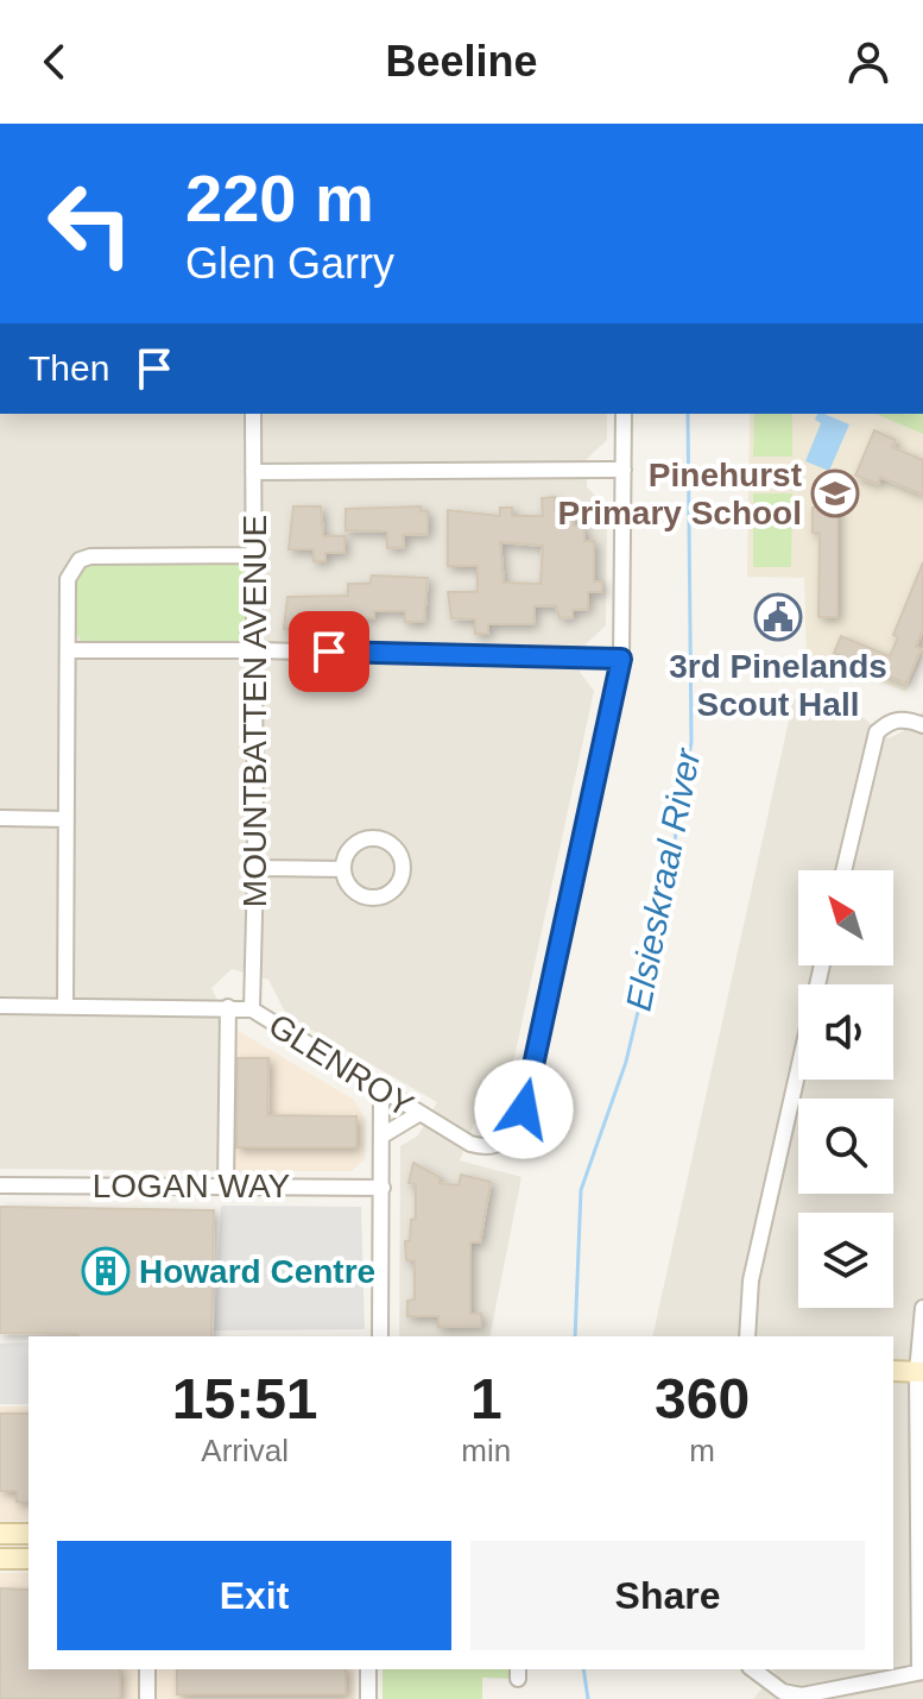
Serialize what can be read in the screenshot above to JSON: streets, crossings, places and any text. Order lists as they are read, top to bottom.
{
  "streets": {
    "street": ["MOUNTBATTEN AVENUE", "GLENROY", "LOGAN WAY"]
  },
  "crossings": [
    ["MOUNTBATTEN AVENUE", "GLENROY"]
  ],
  "water": ["Elsieskraal River"],
  "places": {
    "school or university": ["Pinehurst Primary School"],
    "public building": ["3rd Pinelands Scout Hall"],
    "building": ["Howard Centre"]
  },
  "north": "top left",
  "page": {
    "header": "Beeline",
    "turn": ["220 m", "Glen Garry"],
    "then": "Then",
    "eta": [
      "15:51",
      "Arrival",
      "1",
      "min",
      "360",
      "m"
    ],
    "buttons": ["Exit", "Share"]
  }
}
